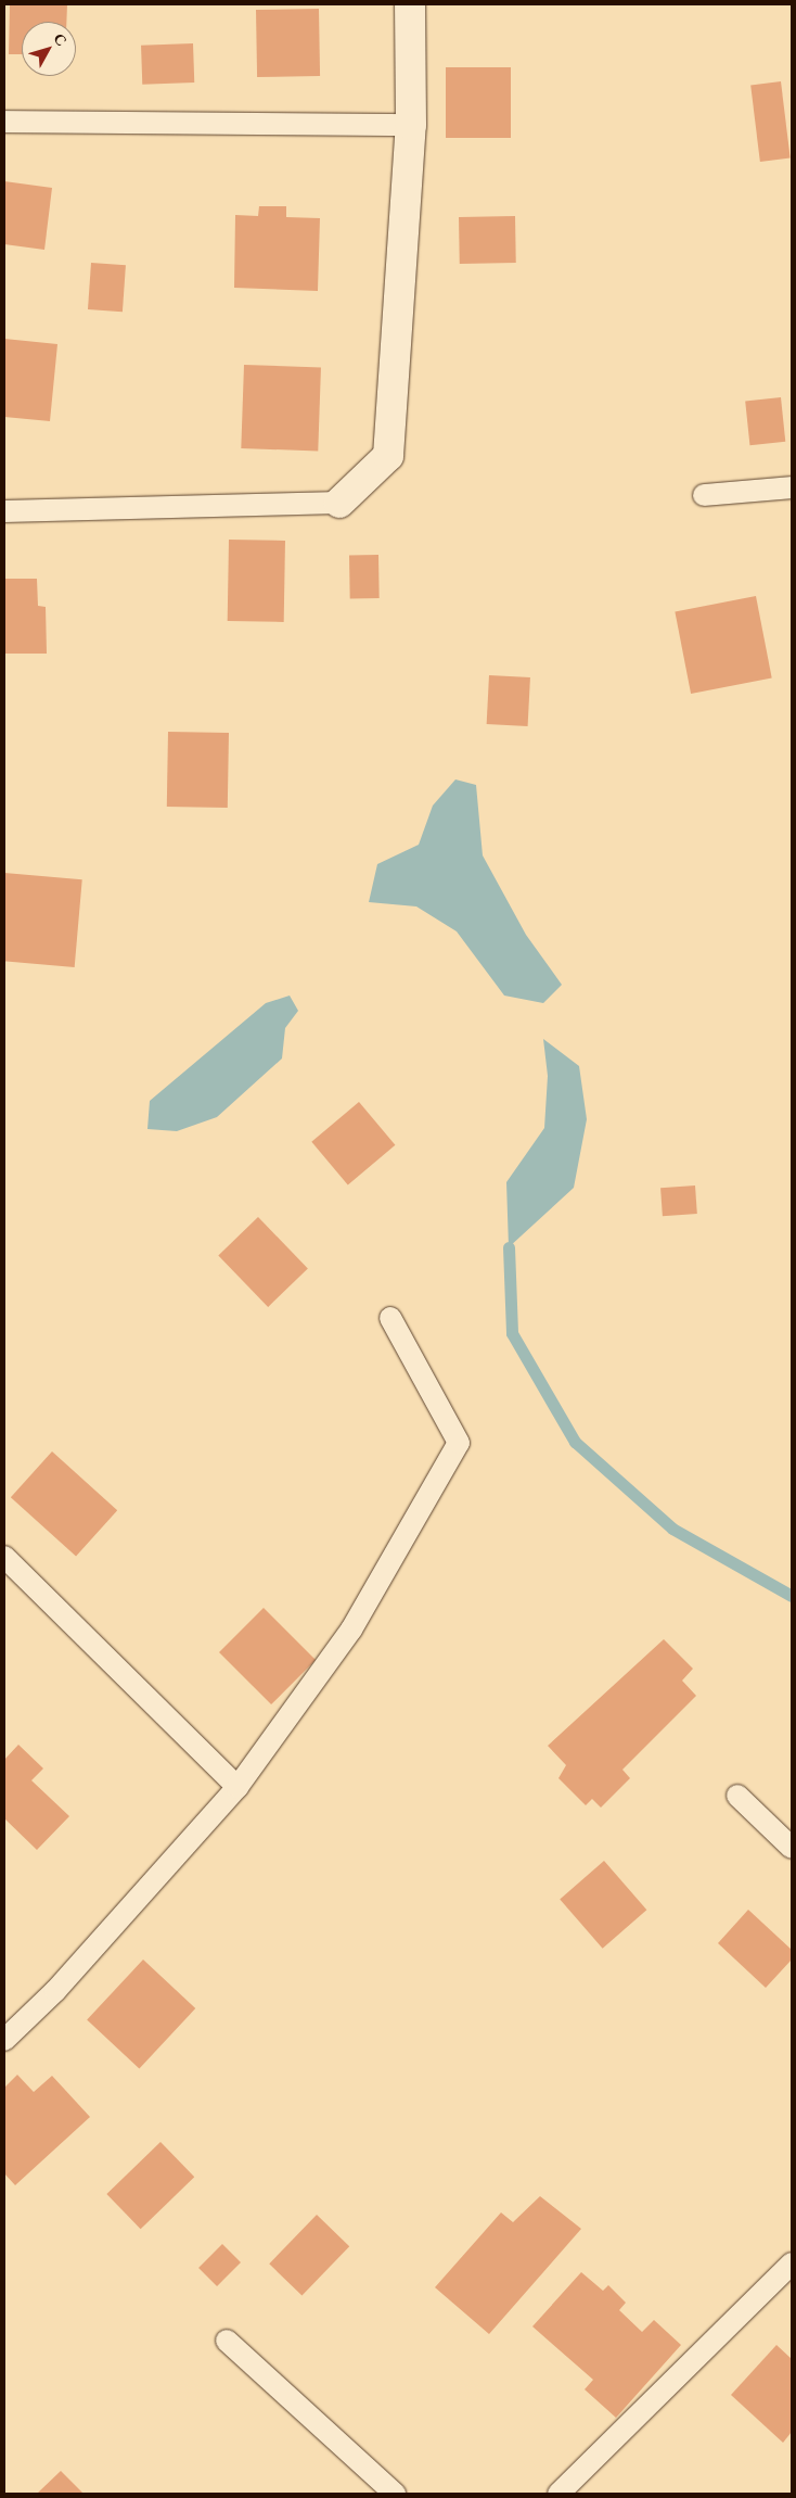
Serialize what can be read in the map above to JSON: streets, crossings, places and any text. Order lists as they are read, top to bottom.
{
  "north": "top right"
}
